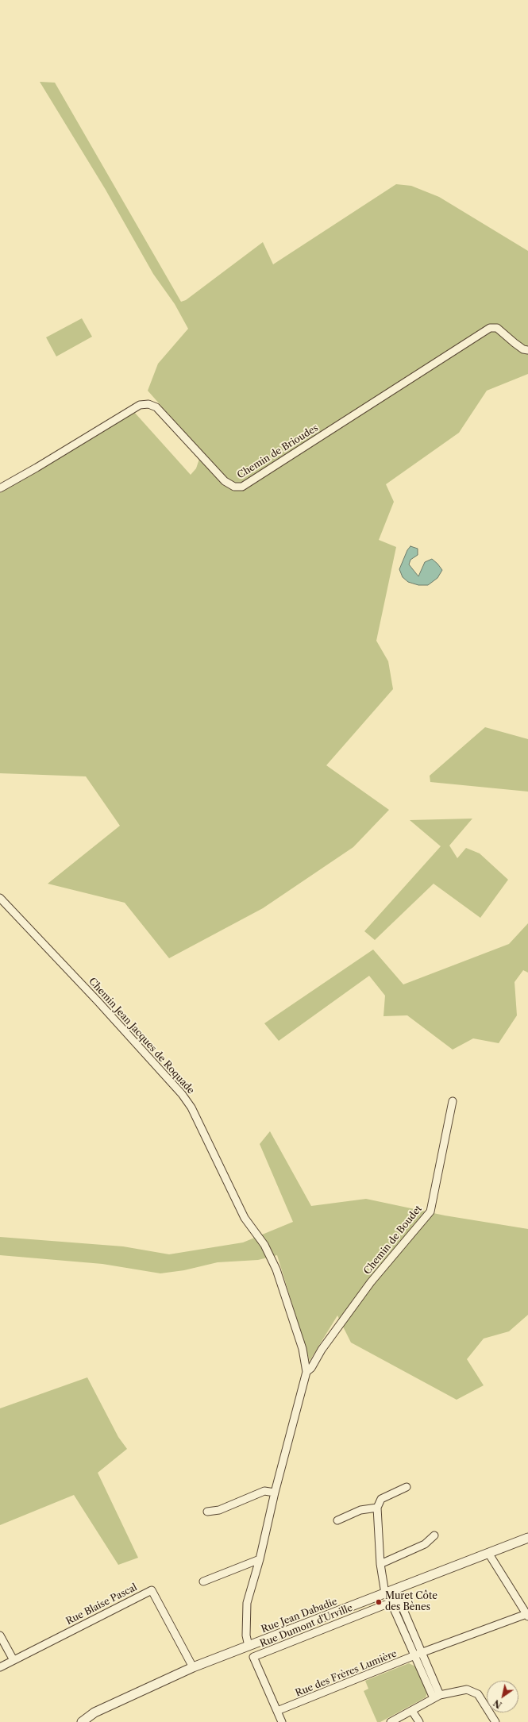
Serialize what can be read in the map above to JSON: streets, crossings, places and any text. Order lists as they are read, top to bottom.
{
  "streets": {
    "street": [
      "Chemin de Brioudes",
      "Chemin Jean Jacques de Roquade",
      "Chemin de Boudet",
      "Rue Blaise Pascal",
      "Rue Jean Dabadie",
      "Rue Dumont d'Urville",
      "Rue des Frères Lumière"
    ]
  },
  "crossings": [
    ["Chemin Jean Jacques de Roquade", "Chemin de Boudet"],
    ["Chemin Jean Jacques de Roquade", "Rue Jean Dabadie"],
    ["Rue Blaise Pascal", "Rue Jean Dabadie"],
    ["Rue Dumont d'Urville", "Rue des Frères Lumière"]
  ],
  "places": ["Muret Côte des Bènes"],
  "north": "bottom left"
}
